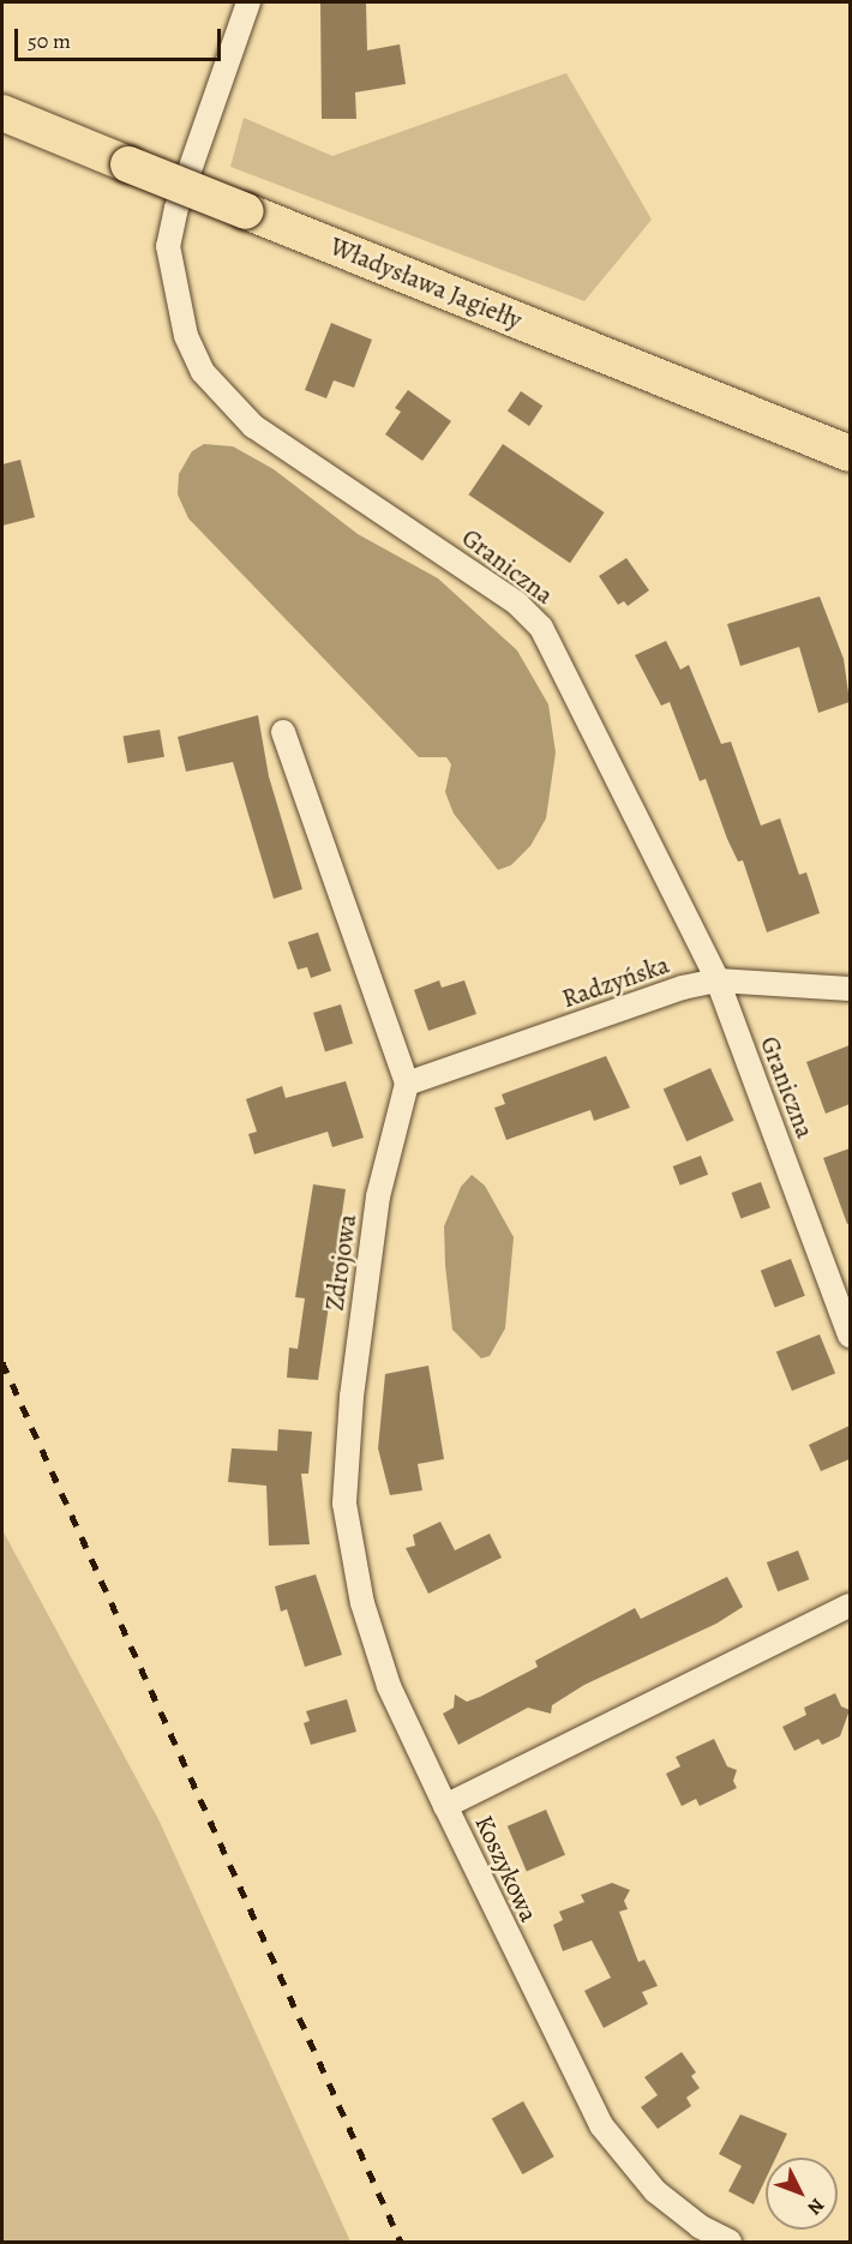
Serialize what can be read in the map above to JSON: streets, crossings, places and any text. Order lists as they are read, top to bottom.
{
  "streets": {
    "main road": ["Władysława Jagiełły"],
    "street": [
      "Graniczna",
      "Radzyńska",
      "Zdrojowa",
      "Koszykowa"
    ]
  },
  "crossings": [
    ["Graniczna", "Radzyńska"],
    ["Radzyńska", "Zdrojowa"],
    ["Zdrojowa", "Koszykowa"]
  ],
  "scale_bar": "50 m",
  "north": "bottom right"
}
